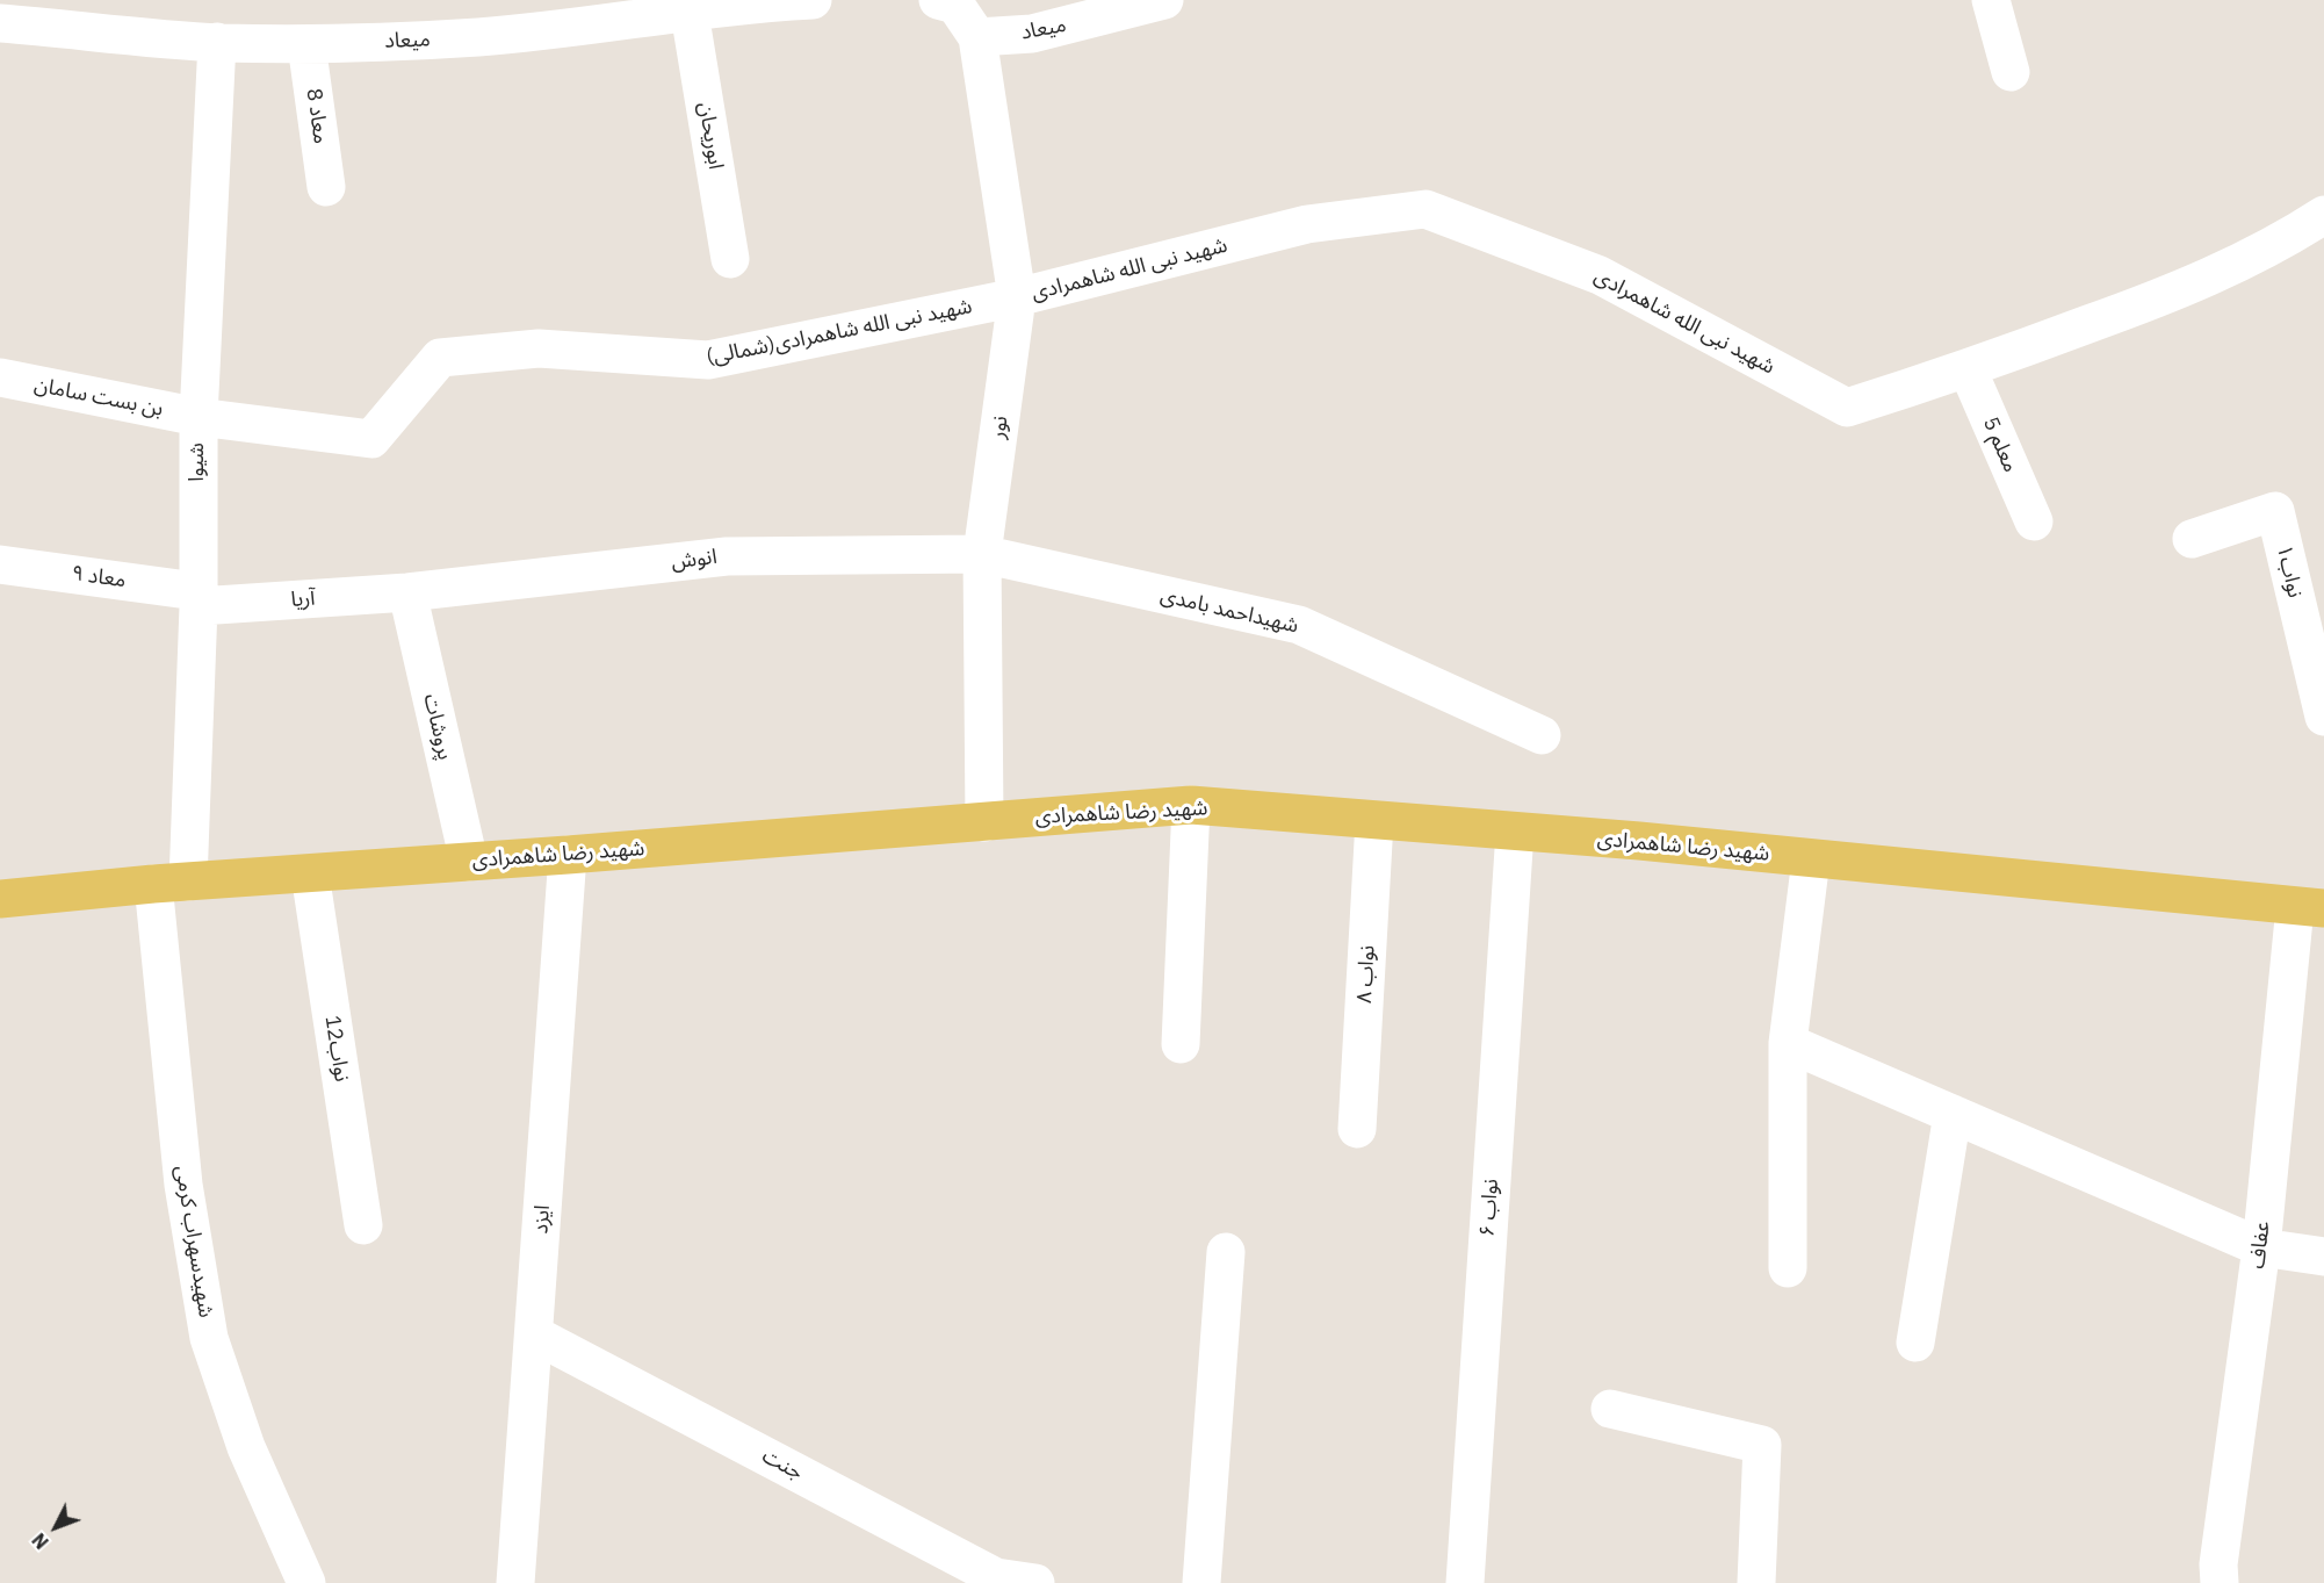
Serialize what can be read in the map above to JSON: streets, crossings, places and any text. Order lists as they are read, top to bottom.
{
  "streets": {
    "main road": ["شهید رضا شاهمرادی"],
    "street": [
      "میعاد",
      "معاد 8",
      "ابوریحان",
      "شهید نبی الله شاهمرادی",
      "شهید نبی الله شاهمرادی(شمالی)",
      "بن بست سامان",
      "نور",
      "معلم 5",
      "شیوا",
      "انوش",
      "نواب۱",
      "معاد ۹",
      "آریا",
      "شهیداحمد بامدی",
      "پروشات",
      "نواب ۸",
      "نواب12",
      "نواب ۶",
      "ایزد",
      "شهیدسهراب کرمی",
      "عفاف",
      "جنت"
    ]
  },
  "crossings": [
    ["میعاد", "معاد 8"],
    ["میعاد", "ابوریحان"],
    ["میعاد", "نور"],
    ["میعاد", "شیوا"],
    ["شهید نبی الله شاهمرادی", "شهید نبی الله شاهمرادی(شمالی)"],
    ["شهید نبی الله شاهمرادی", "نور"],
    ["شهید نبی الله شاهمرادی", "معلم 5"],
    ["شهید نبی الله شاهمرادی(شمالی)", "بن بست سامان"],
    ["شهید نبی الله شاهمرادی(شمالی)", "نور"],
    ["شهید نبی الله شاهمرادی(شمالی)", "شیوا"],
    ["بن بست سامان", "شیوا"],
    ["نور", "انوش"],
    ["نور", "شهیداحمد بامدی"],
    ["نور", "شهید رضا شاهمرادی"],
    ["شیوا", "معاد ۹"],
    ["شیوا", "آریا"],
    ["شیوا", "شهید رضا شاهمرادی"],
    ["شیوا", "شهیدسهراب کرمی"],
    ["انوش", "آریا"],
    ["انوش", "شهیداحمد بامدی"],
    ["انوش", "پروشات"],
    ["معاد ۹", "آریا"],
    ["آریا", "پروشات"],
    ["پروشات", "شهید رضا شاهمرادی"],
    ["شهید رضا شاهمرادی", "نواب ۸"],
    ["شهید رضا شاهمرادی", "نواب12"],
    ["شهید رضا شاهمرادی", "نواب ۶"],
    ["شهید رضا شاهمرادی", "ایزد"],
    ["شهید رضا شاهمرادی", "شهیدسهراب کرمی"],
    ["شهید رضا شاهمرادی", "عفاف"],
    ["ایزد", "جنت"]
  ],
  "north": "bottom left"
}
